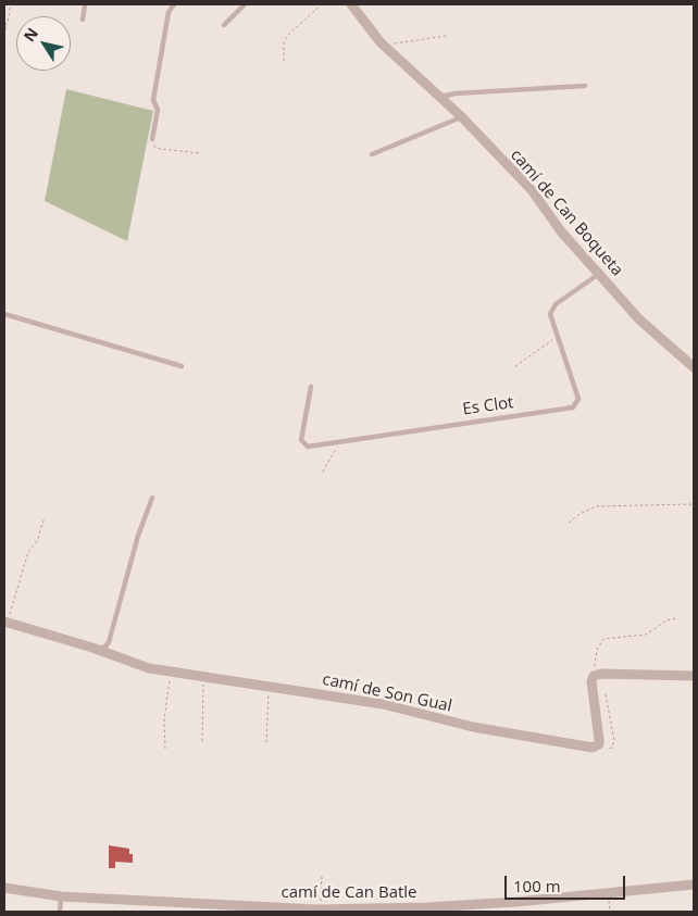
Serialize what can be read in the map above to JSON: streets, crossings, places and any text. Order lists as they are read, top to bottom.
{
  "streets": {
    "street": ["camí de Can Boqueta", "camí de Son Gual", "camí de Can Batle"],
    "lane": ["Es Clot"]
  },
  "crossings": [
    ["camí de Can Boqueta", "Es Clot"]
  ],
  "scale_bar": "100 m",
  "north": "top left"
}
